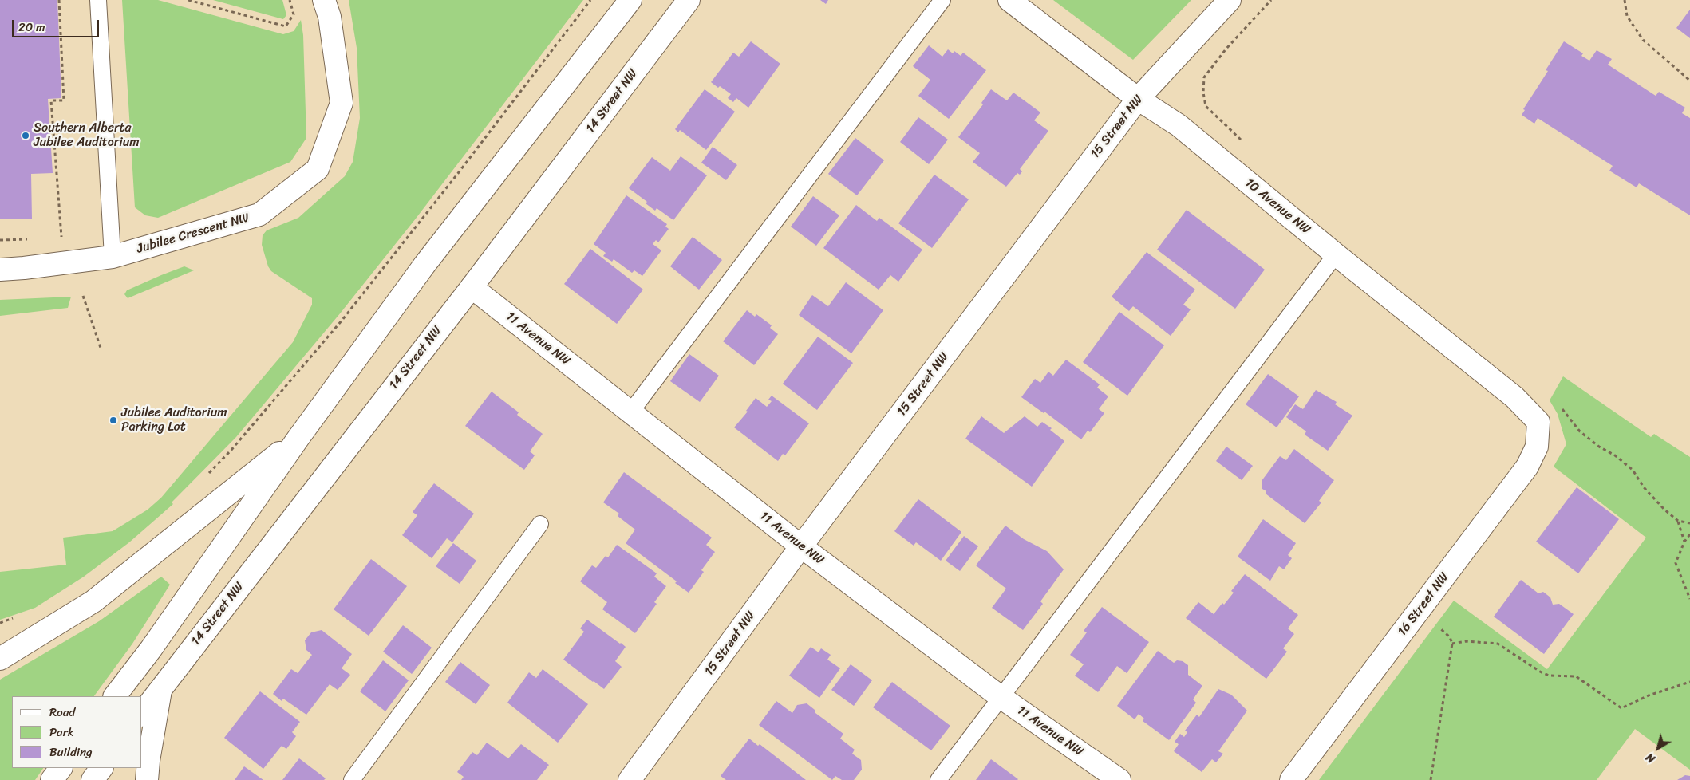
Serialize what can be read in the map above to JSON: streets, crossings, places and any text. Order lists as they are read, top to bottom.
{
  "streets": {
    "street": [
      "14 Street NW",
      "15 Street NW",
      "10 Avenue NW",
      "Jubilee Crescent NW",
      "11 Avenue NW",
      "16 Street NW"
    ]
  },
  "crossings": [
    ["14 Street NW", "11 Avenue NW"],
    ["15 Street NW", "10 Avenue NW"],
    ["15 Street NW", "11 Avenue NW"],
    ["10 Avenue NW", "16 Street NW"]
  ],
  "places": ["Southern Alberta Jubilee Auditorium", "Jubilee Auditorium Parking Lot"],
  "legend": ["Road", "Park", "Building"],
  "scale_bar": "20 m",
  "north": "bottom left"
}
